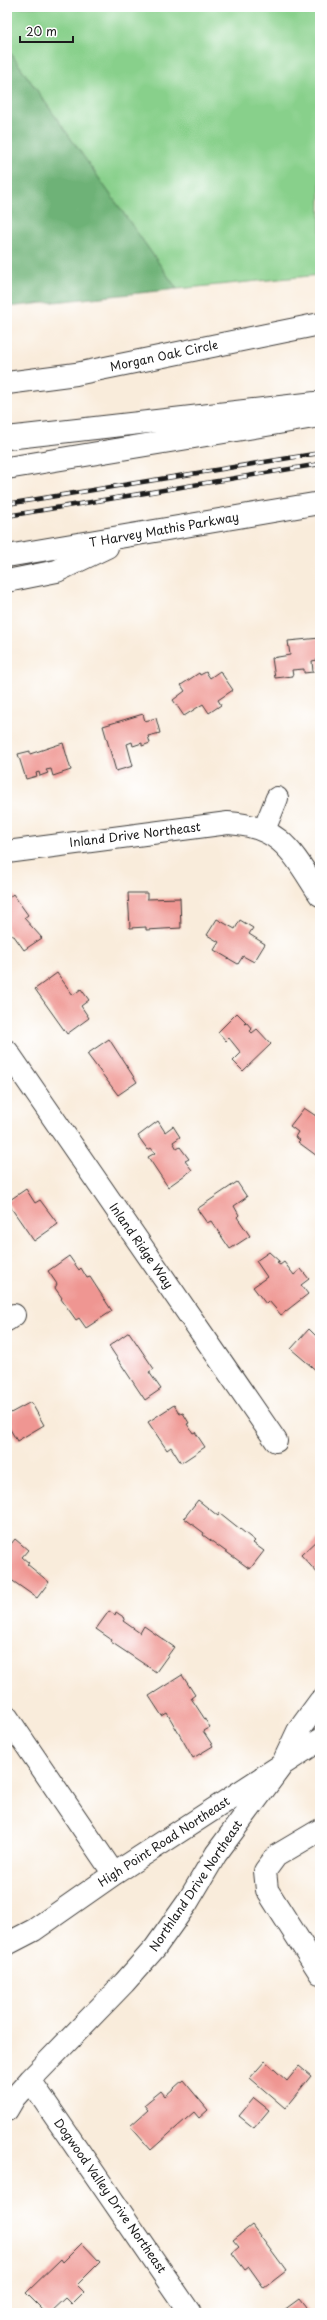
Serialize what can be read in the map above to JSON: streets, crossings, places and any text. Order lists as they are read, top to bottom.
{
  "streets": {
    "main road": [
      "Morgan Oak Circle",
      "T Harvey Mathis Parkway",
      "Inland Drive Northeast",
      "Inland Ridge Way",
      "High Point Road Northeast",
      "Northland Drive Northeast",
      "Dogwood Valley Drive Northeast"
    ]
  },
  "crossings": [
    ["High Point Road Northeast", "Northland Drive Northeast"],
    ["Northland Drive Northeast", "Dogwood Valley Drive Northeast"]
  ],
  "scale_bar": "20 m"
}
